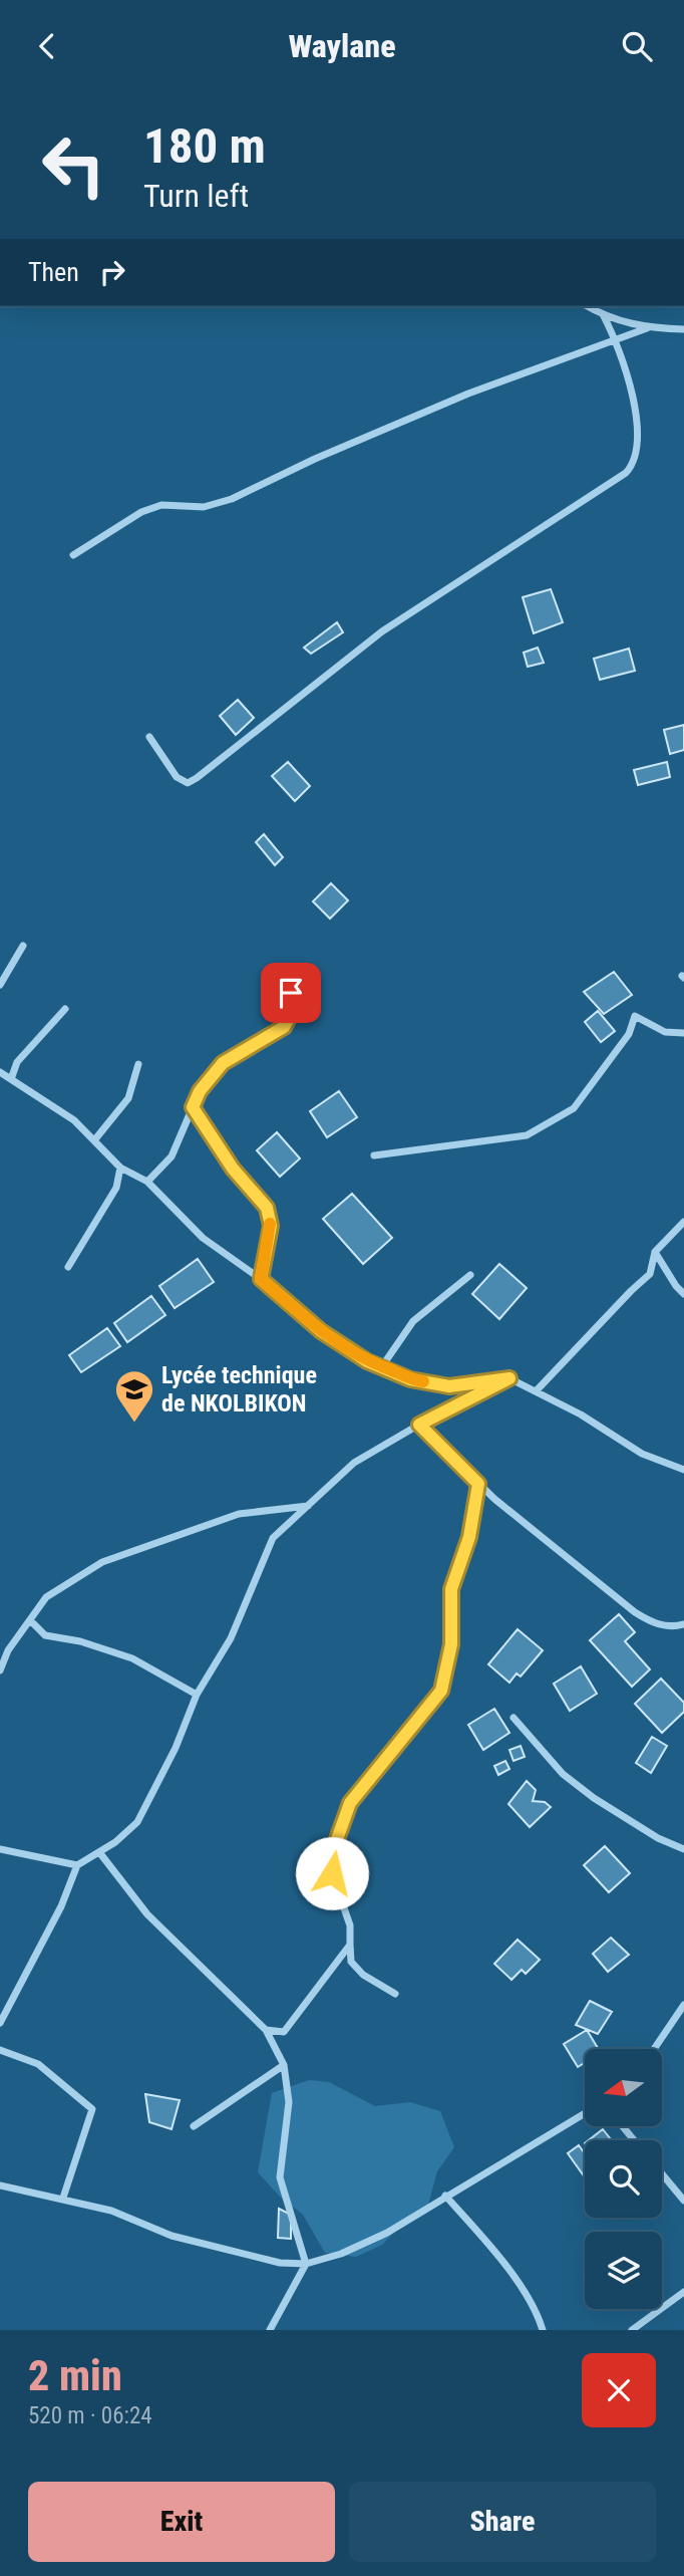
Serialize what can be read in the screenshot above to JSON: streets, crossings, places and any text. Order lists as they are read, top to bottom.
{
  "places": {
    "school or university": ["Lycée technique de NKOLBIKON"]
  },
  "north": "left",
  "page": {
    "header": "Waylane",
    "turn": ["180 m", "Turn left"],
    "then": "Then",
    "heading": ["2 min", "520 m · 06:24"],
    "buttons": ["Exit", "Share"]
  }
}
